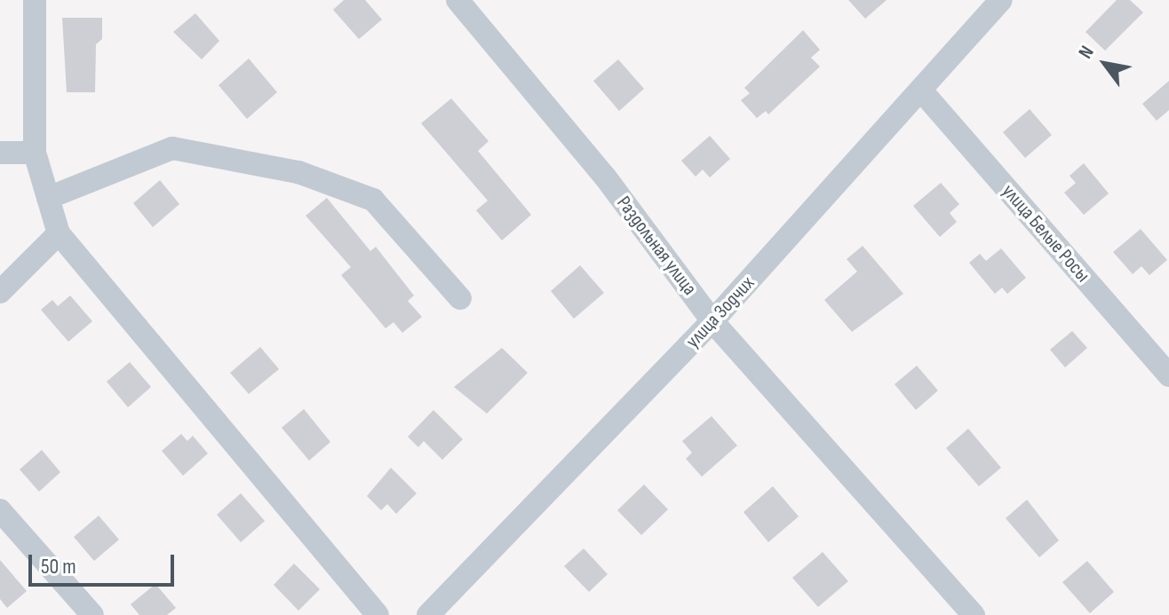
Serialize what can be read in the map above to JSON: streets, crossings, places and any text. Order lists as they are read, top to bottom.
{
  "streets": {
    "street": ["улица Белые Росы", "Раздольная улица", "улица Зодчих"]
  },
  "crossings": [
    ["улица Белые Росы", "улица Зодчих"],
    ["Раздольная улица", "улица Зодчих"]
  ],
  "scale_bar": "50 m",
  "north": "top left"
}
